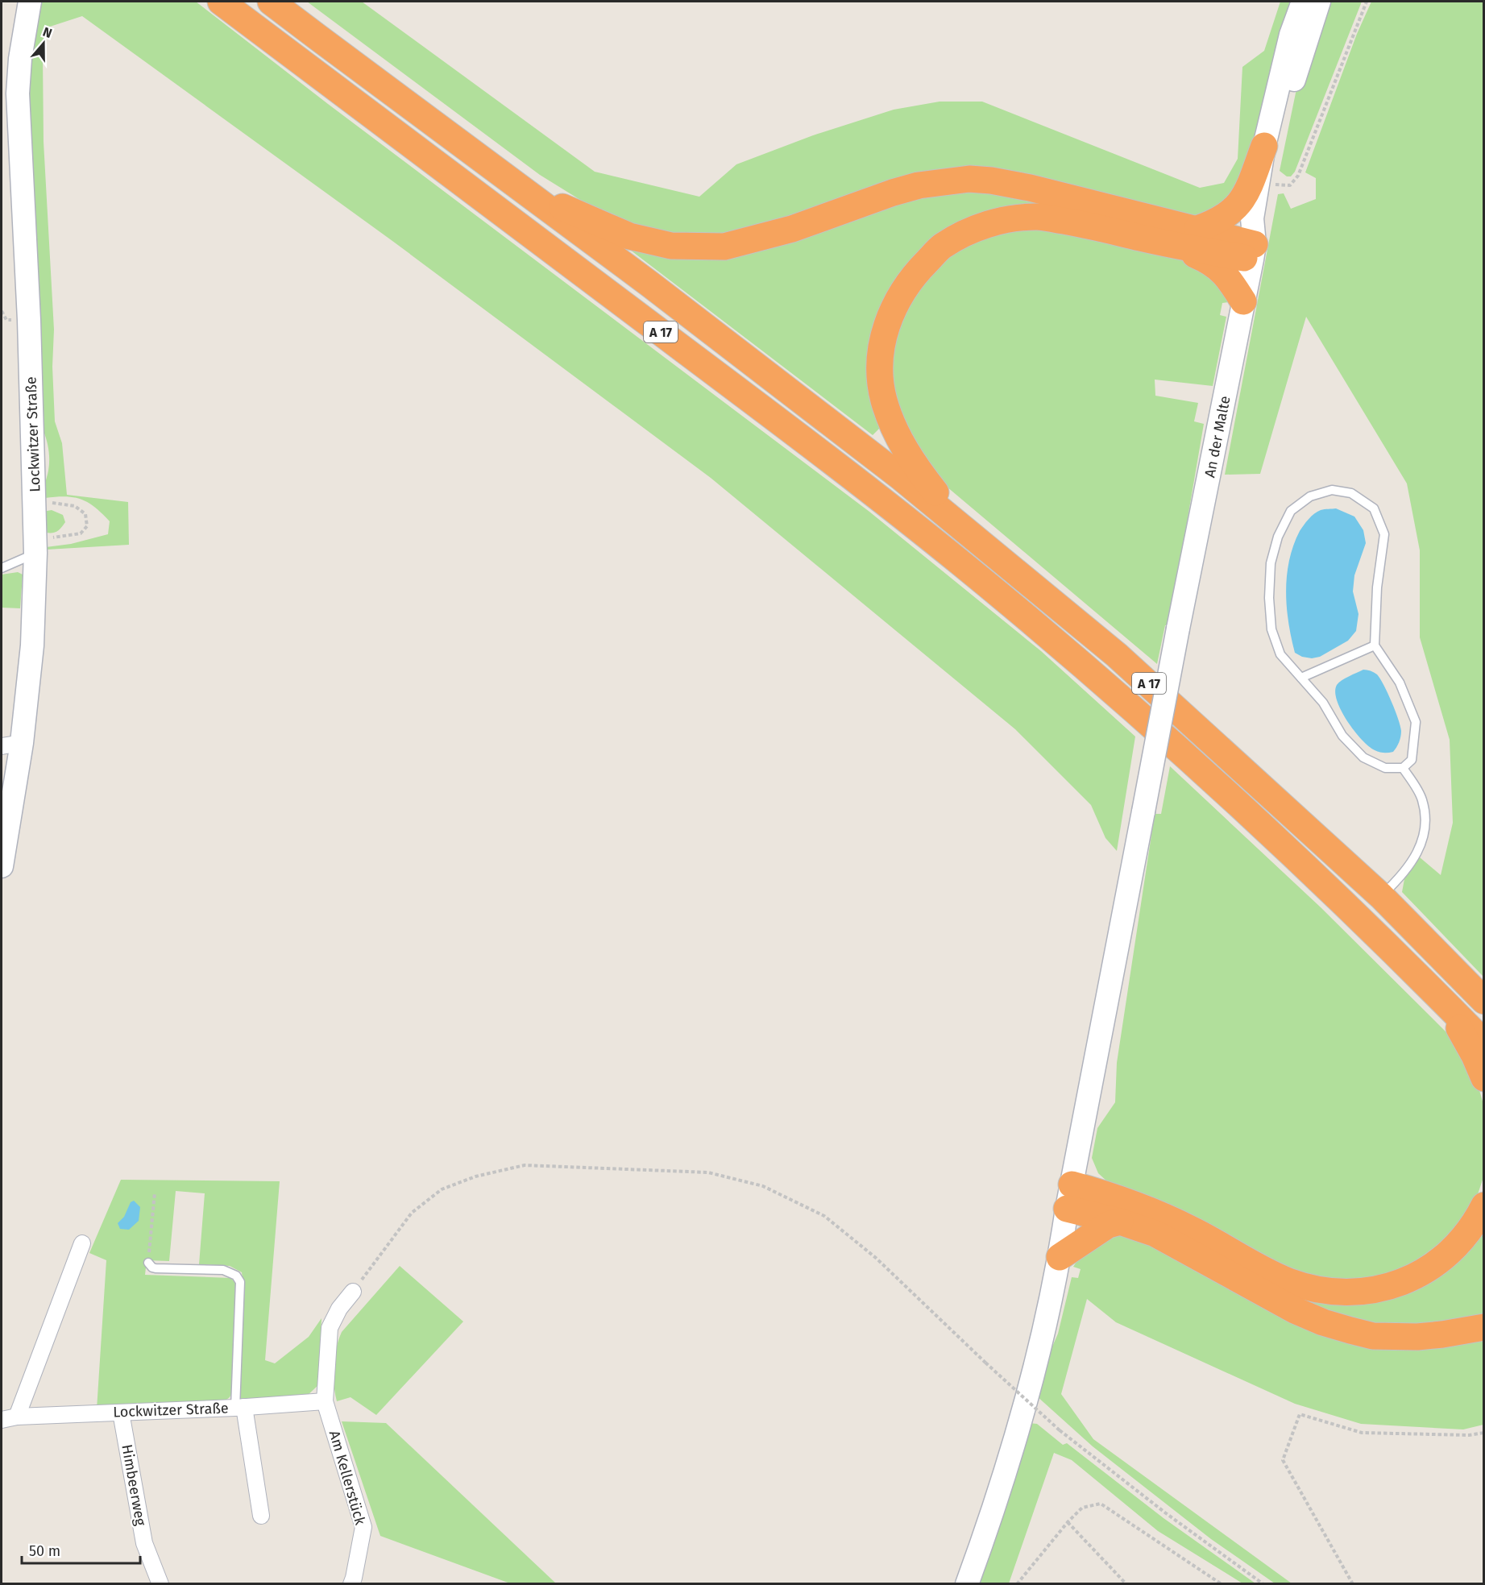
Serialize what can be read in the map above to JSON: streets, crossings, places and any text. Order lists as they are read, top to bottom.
{
  "streets": {
    "highway": ["A 17"],
    "main road": ["Lockwitzer Straße", "An der Malte"],
    "street": ["Am Kellerstück", "Himbeerweg"]
  },
  "crossings": [
    ["Lockwitzer Straße", "Am Kellerstück"],
    ["Lockwitzer Straße", "Himbeerweg"]
  ],
  "scale_bar": "50 m",
  "north": "top"
}
